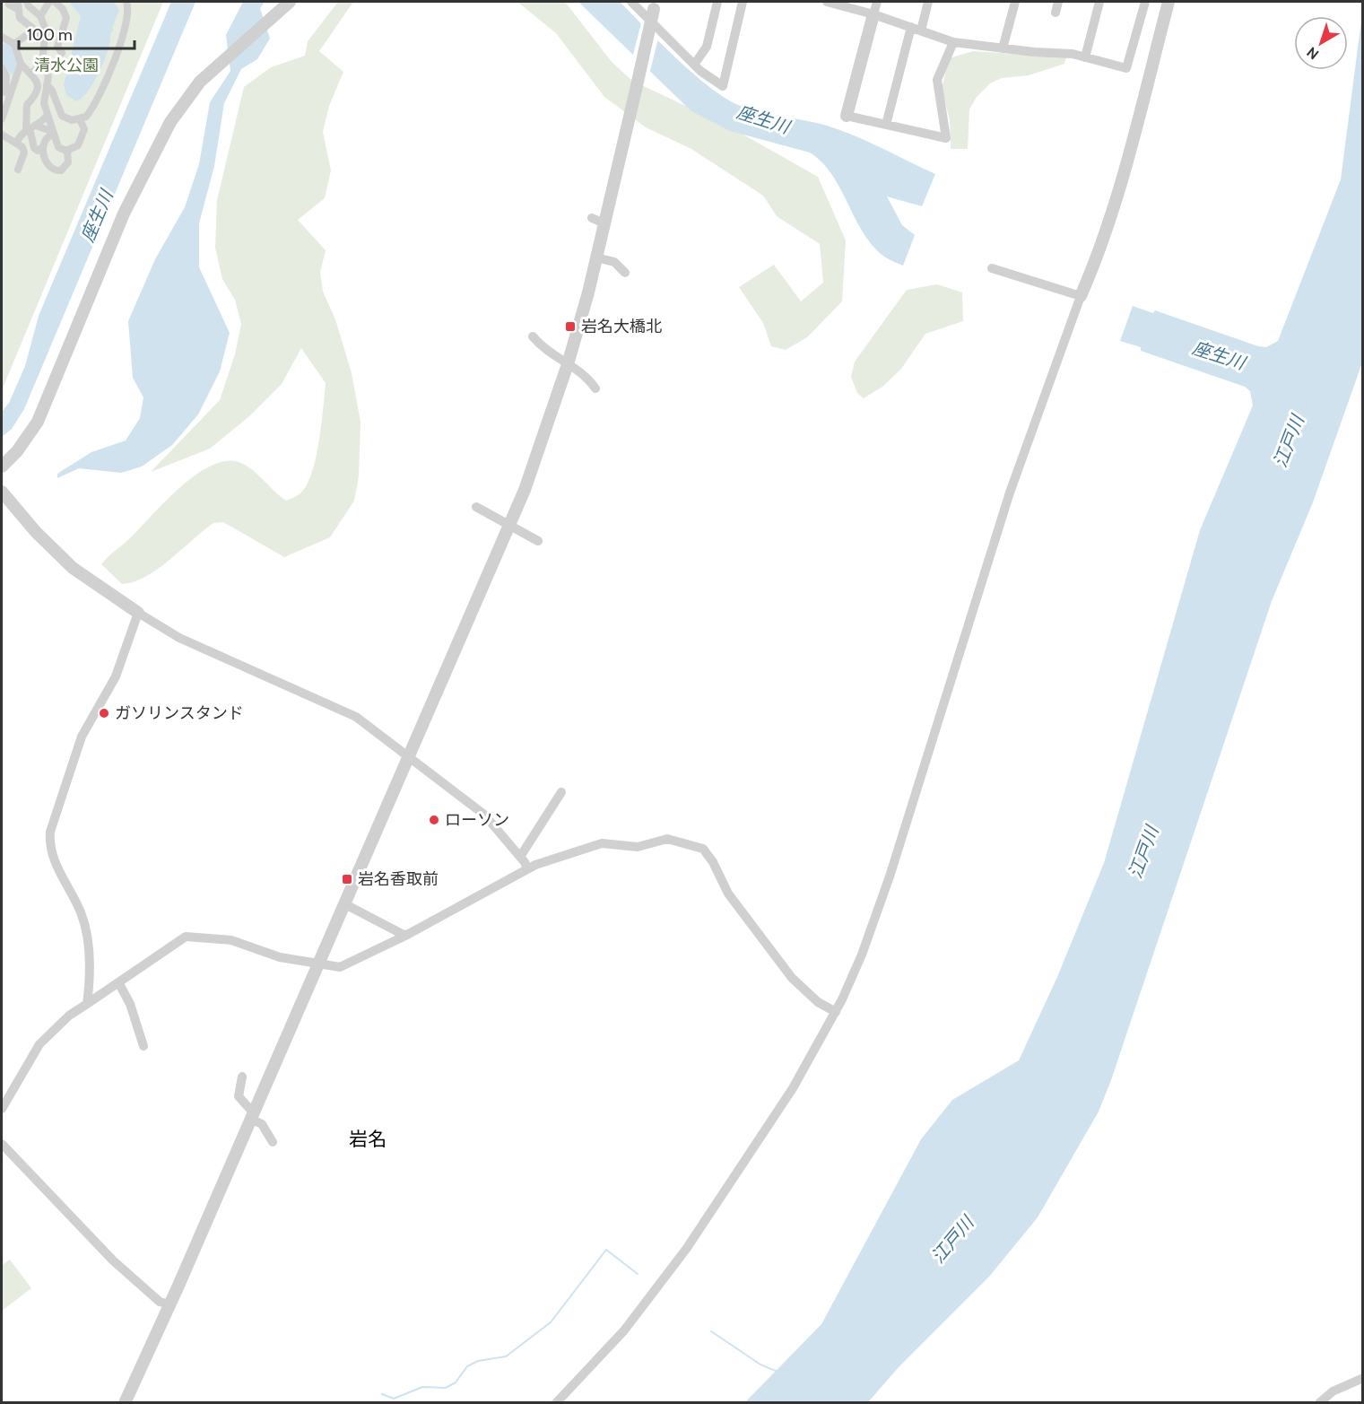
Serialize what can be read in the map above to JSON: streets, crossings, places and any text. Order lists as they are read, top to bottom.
{
  "districts": ["岩名"],
  "water": ["座生川", "江戸川"],
  "parks": ["清水公園"],
  "places": {
    "transit": ["岩名大橋北", "岩名香取前"],
    "other": ["ガソリンスタンド", "ローソン"]
  },
  "scale_bar": "100 m",
  "north": "bottom left"
}
